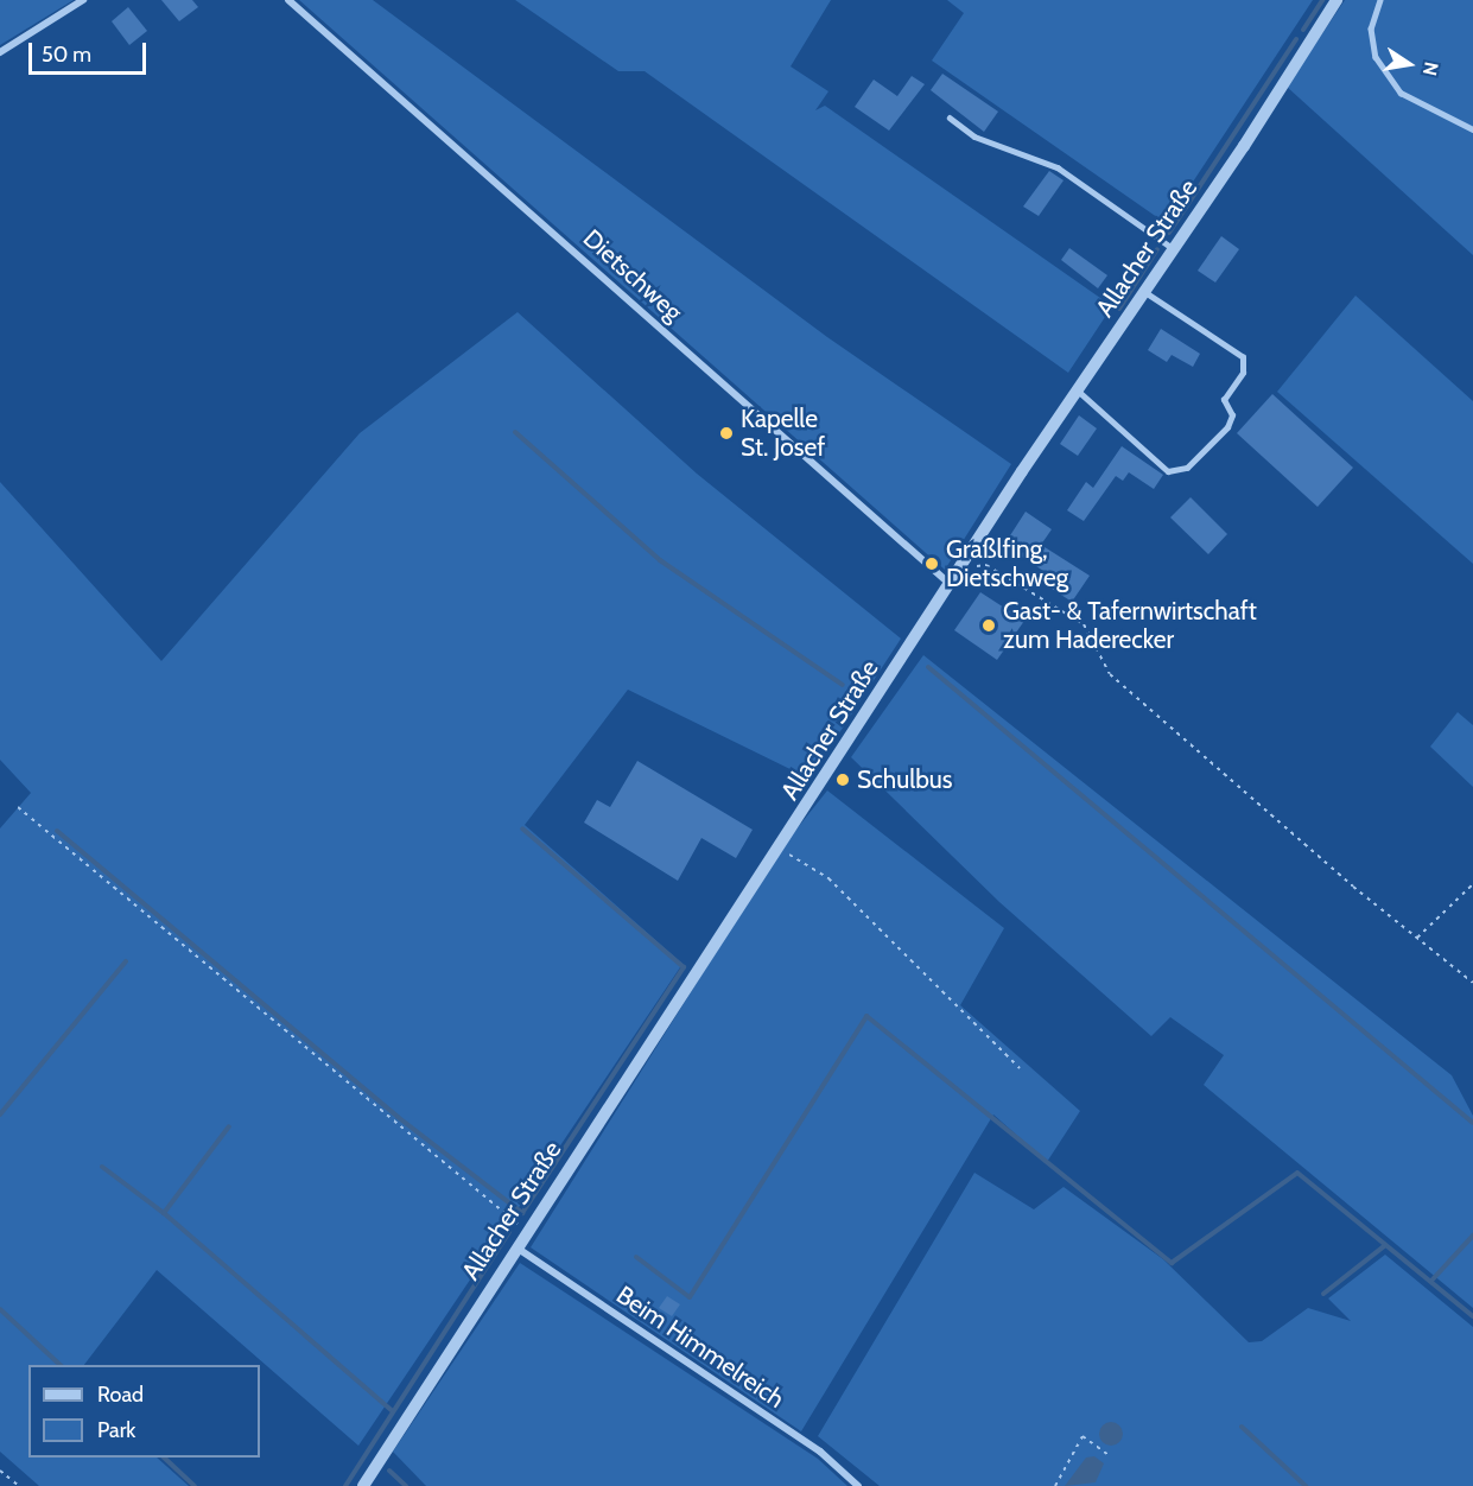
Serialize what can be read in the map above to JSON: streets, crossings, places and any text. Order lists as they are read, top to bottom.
{
  "streets": {
    "street": ["Allacher Straße", "Dietschweg", "Beim Himmelreich"]
  },
  "crossings": [
    ["Allacher Straße", "Dietschweg"],
    ["Allacher Straße", "Beim Himmelreich"]
  ],
  "places": [
    "Kapelle St. Josef",
    "Graßlfing, Dietschweg",
    "Gast- & Tafernwirtschaft zum Haderecker",
    "Schulbus"
  ],
  "legend": ["Road", "Park"],
  "scale_bar": "50 m",
  "north": "right"
}
